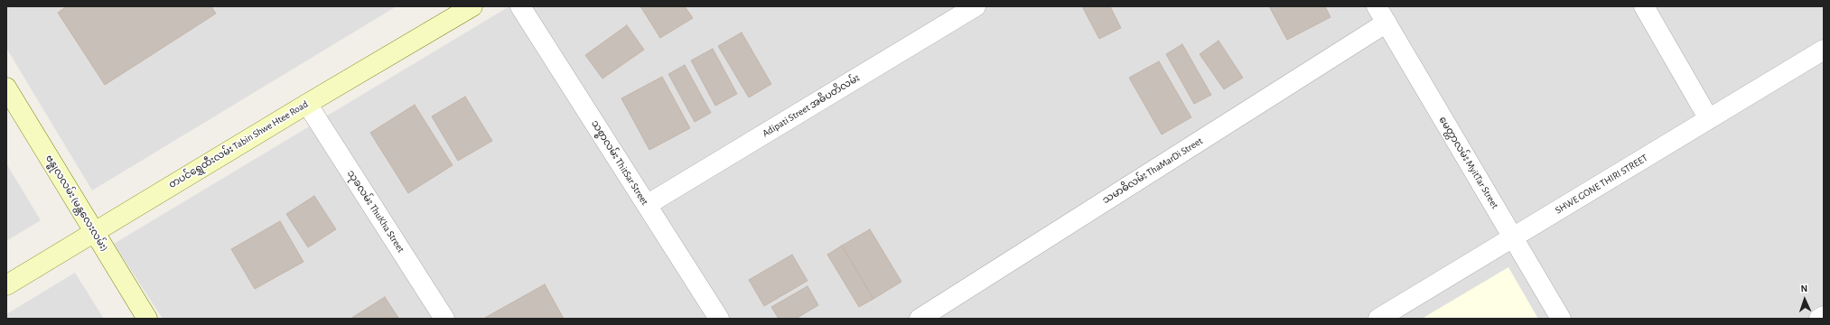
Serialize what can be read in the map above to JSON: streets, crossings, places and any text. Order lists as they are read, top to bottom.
{
  "streets": {
    "street": [
      "Adipati Street အဓိပတိလမ်း",
      "တပင်ရွှေထီးလမ်း Tabin Shwe Htee Road",
      "သစ္စာလမ်း ThitSar Street",
      "မေတ္တာလမ်း MyitTar Street",
      "သမာဓိလမ်း ThaMarDi Street",
      "SHWE GONE THIRI STREET",
      "ဗန္ဓုလလမ်း (မန္တလေးလမ်း)",
      "သုခလမ်း ThuKha Street"
    ]
  },
  "crossings": [
    ["Adipati Street အဓိပတိလမ်း", "သစ္စာလမ်း ThitSar Street"],
    ["တပင်ရွှေထီးလမ်း Tabin Shwe Htee Road", "ဗန္ဓုလလမ်း (မန္တလေးလမ်း)"],
    ["တပင်ရွှေထီးလမ်း Tabin Shwe Htee Road", "သုခလမ်း ThuKha Street"],
    ["မေတ္တာလမ်း MyitTar Street", "သမာဓိလမ်း ThaMarDi Street"],
    ["မေတ္တာလမ်း MyitTar Street", "SHWE GONE THIRI STREET"]
  ],
  "north": "top"
}
